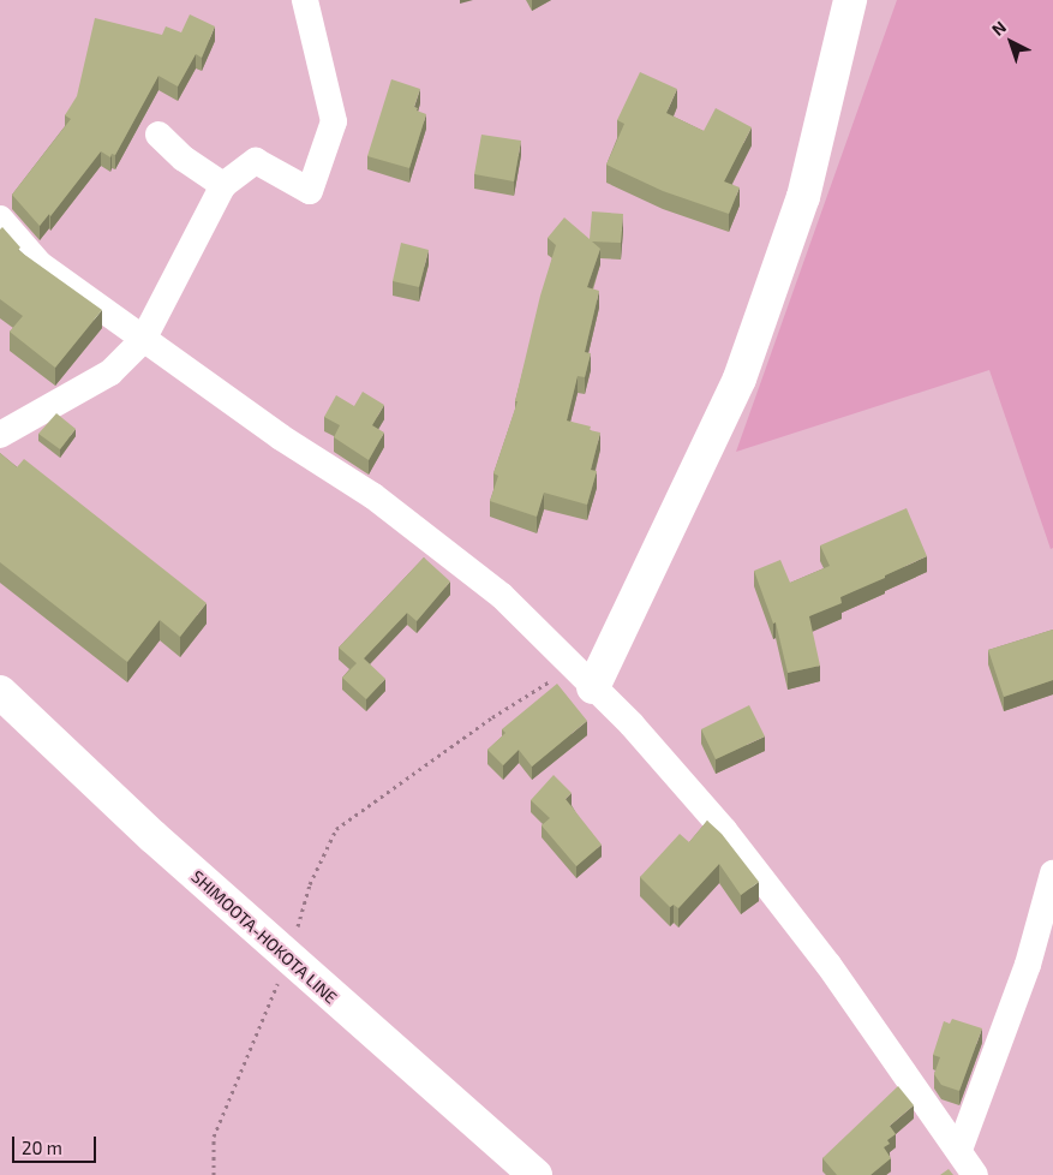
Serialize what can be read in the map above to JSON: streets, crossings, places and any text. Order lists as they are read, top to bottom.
{
  "streets": {
    "street": ["SHIMOOTA-HOKOTA LINE"]
  },
  "scale_bar": "20 m",
  "north": "top left"
}
